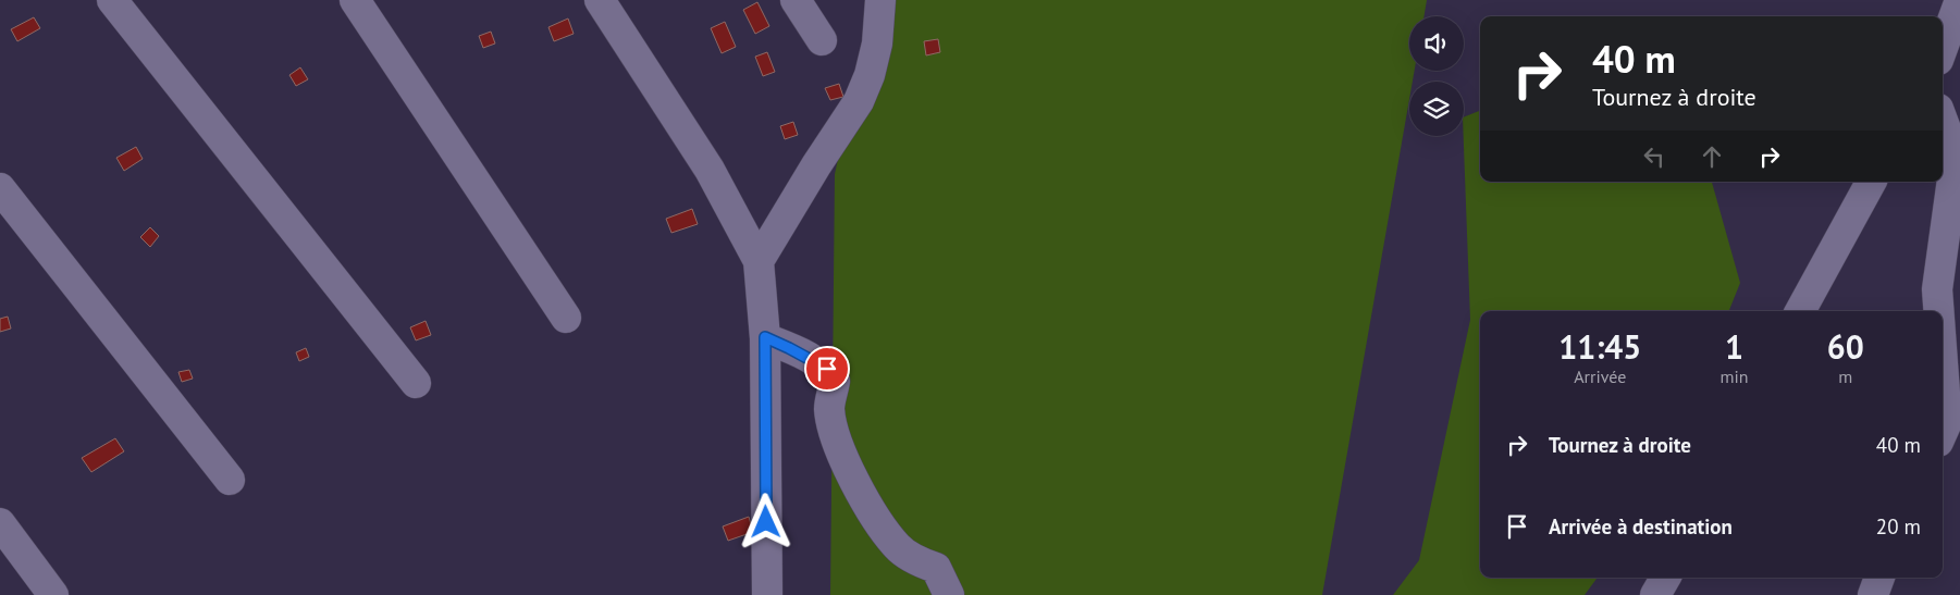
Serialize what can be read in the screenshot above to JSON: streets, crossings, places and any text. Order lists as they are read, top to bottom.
{
  "page": {
    "turn": ["40 m", "Tournez à droite"],
    "eta": [
      "11:45",
      "Arrivée",
      "1",
      "min",
      "60",
      "m"
    ],
    "list": [
      {
        "name": "Tournez à droite",
        "value": "40 m"
      },
      {
        "name": "Arrivée à destination",
        "value": "20 m"
      }
    ]
  }
}
